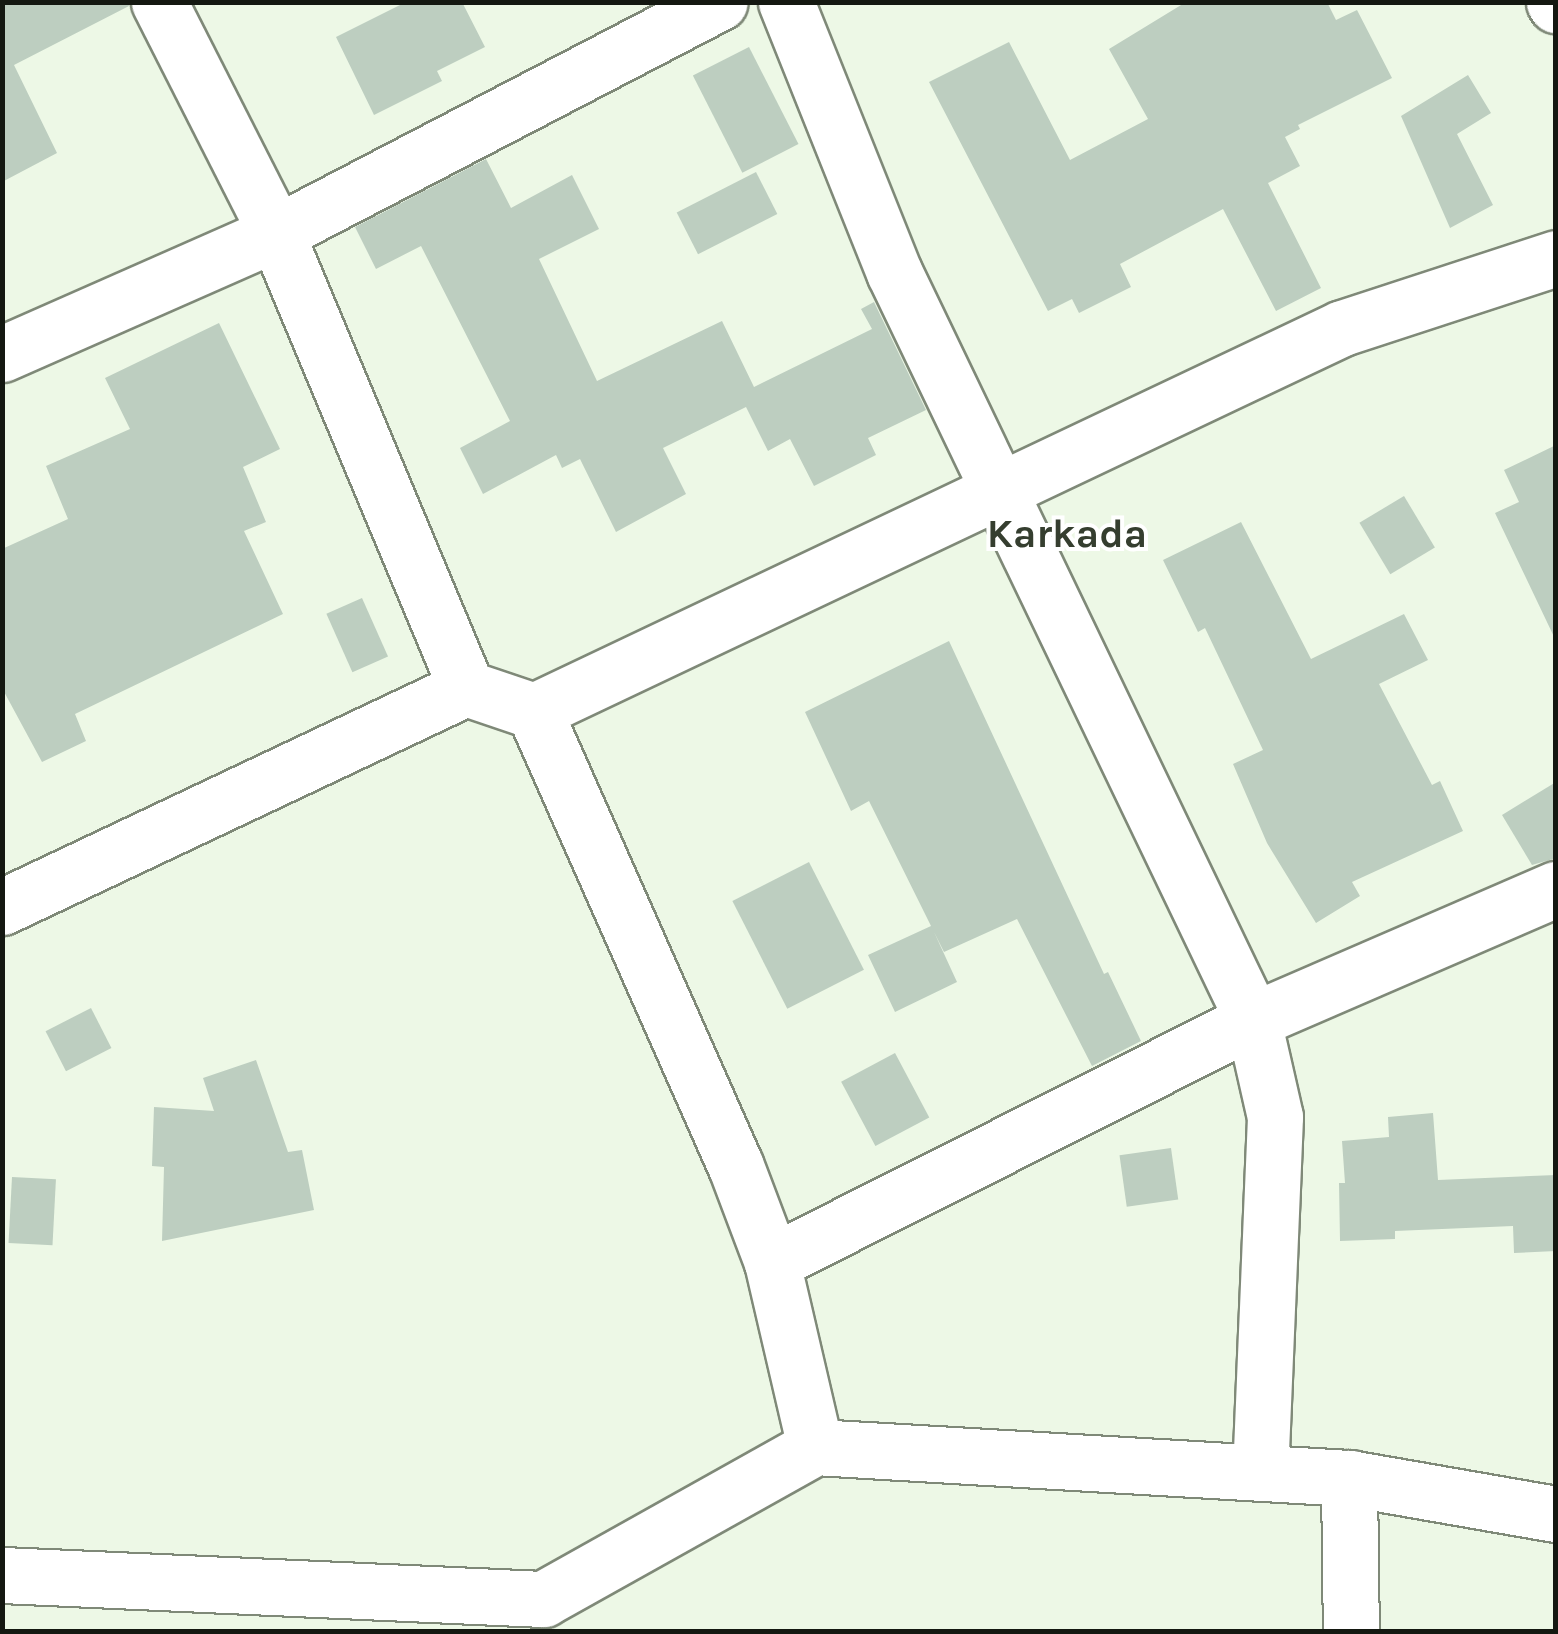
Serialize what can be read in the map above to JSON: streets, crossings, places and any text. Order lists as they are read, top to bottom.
{
  "districts": ["Karkada"]
}
